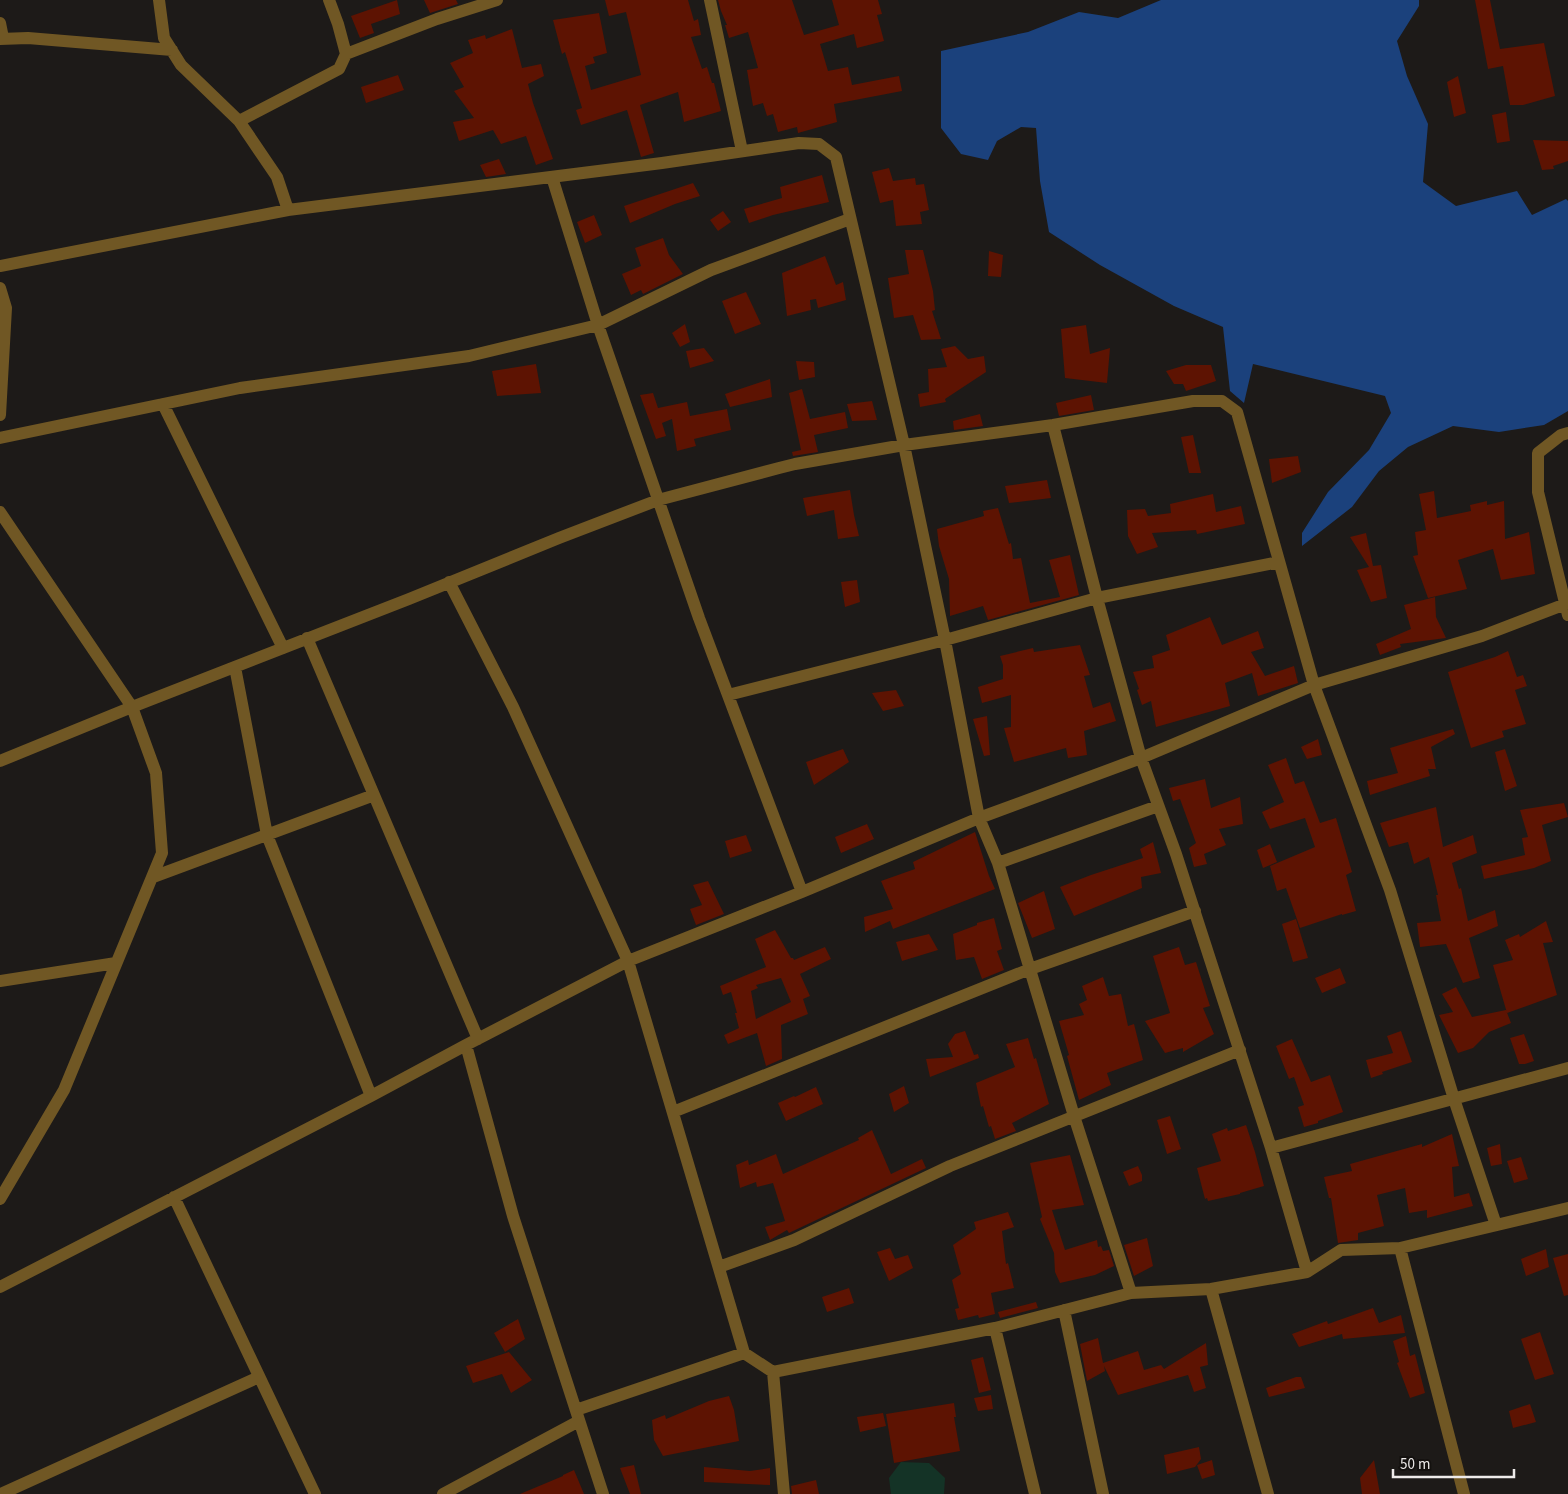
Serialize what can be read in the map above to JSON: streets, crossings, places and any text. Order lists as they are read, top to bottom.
{
  "scale_bar": "50 m"
}
